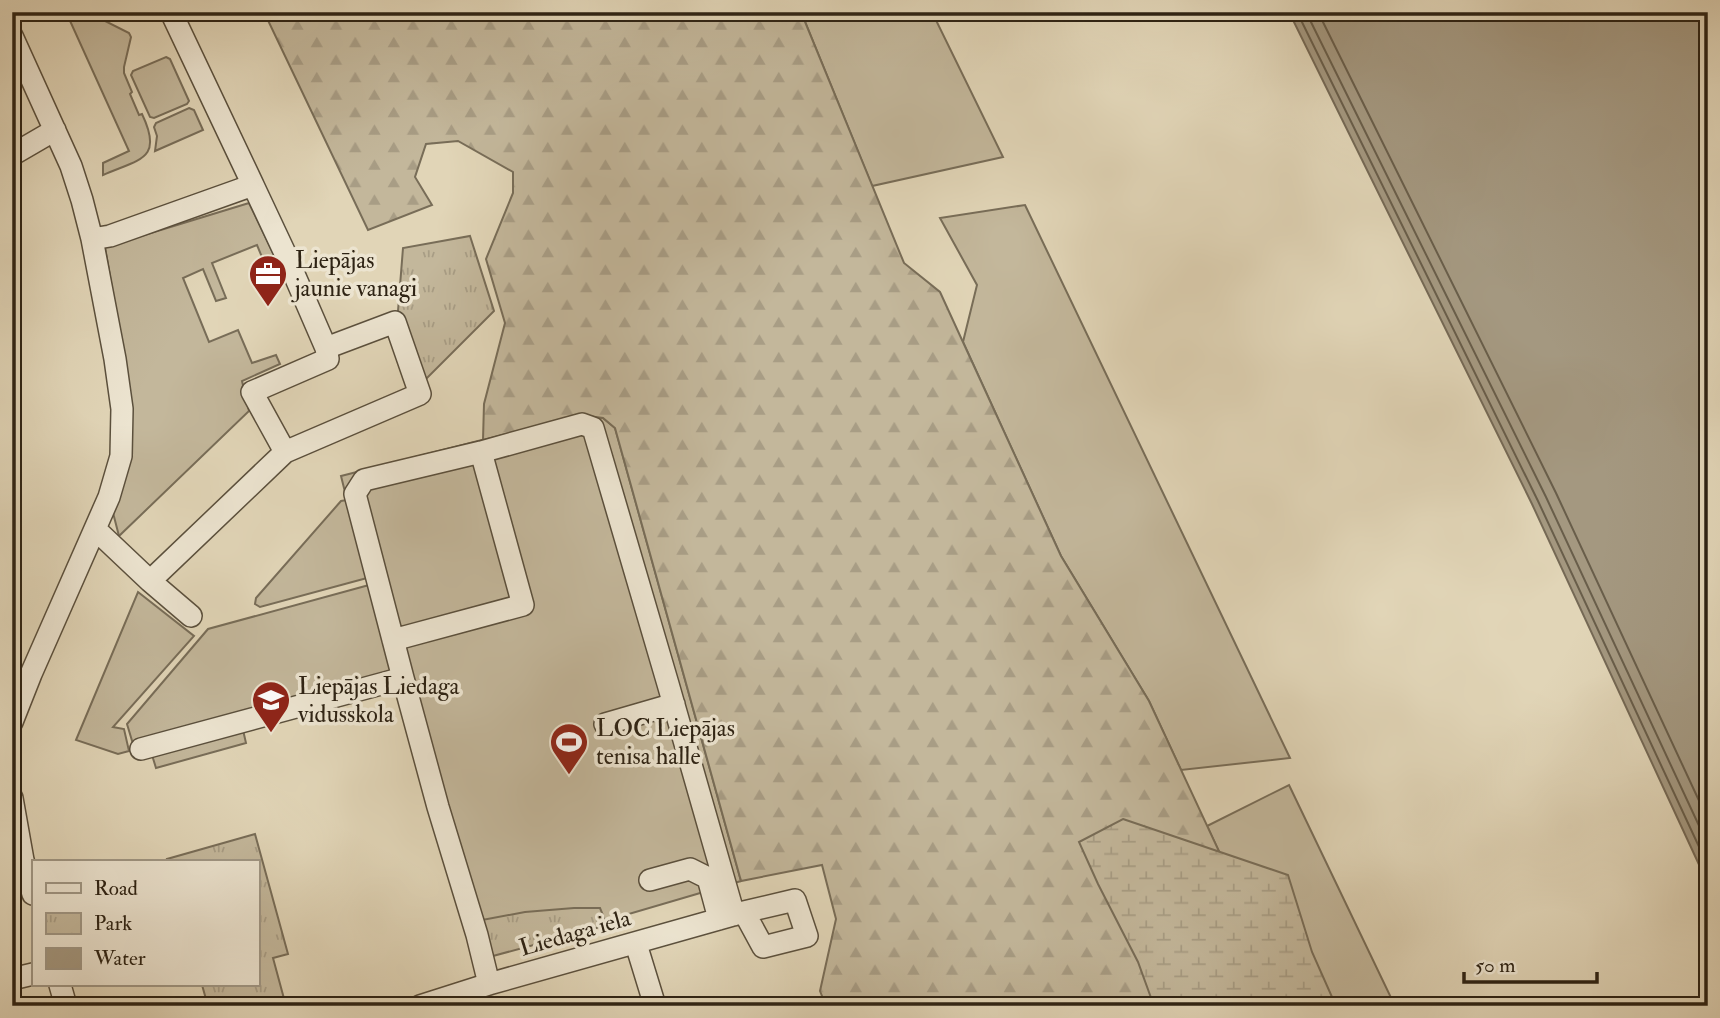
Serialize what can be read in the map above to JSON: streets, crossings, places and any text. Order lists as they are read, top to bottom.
{
  "streets": {
    "street": ["Liedaga iela"]
  },
  "places": {
    "office": ["Liepājas jaunie vanagi"],
    "school or university": ["Liepājas Liedaga vidusskola"],
    "sports": ["LOC Liepājas tenisa halle"]
  },
  "legend": ["Road", "Park", "Water"],
  "scale_bar": "50 m"
}
